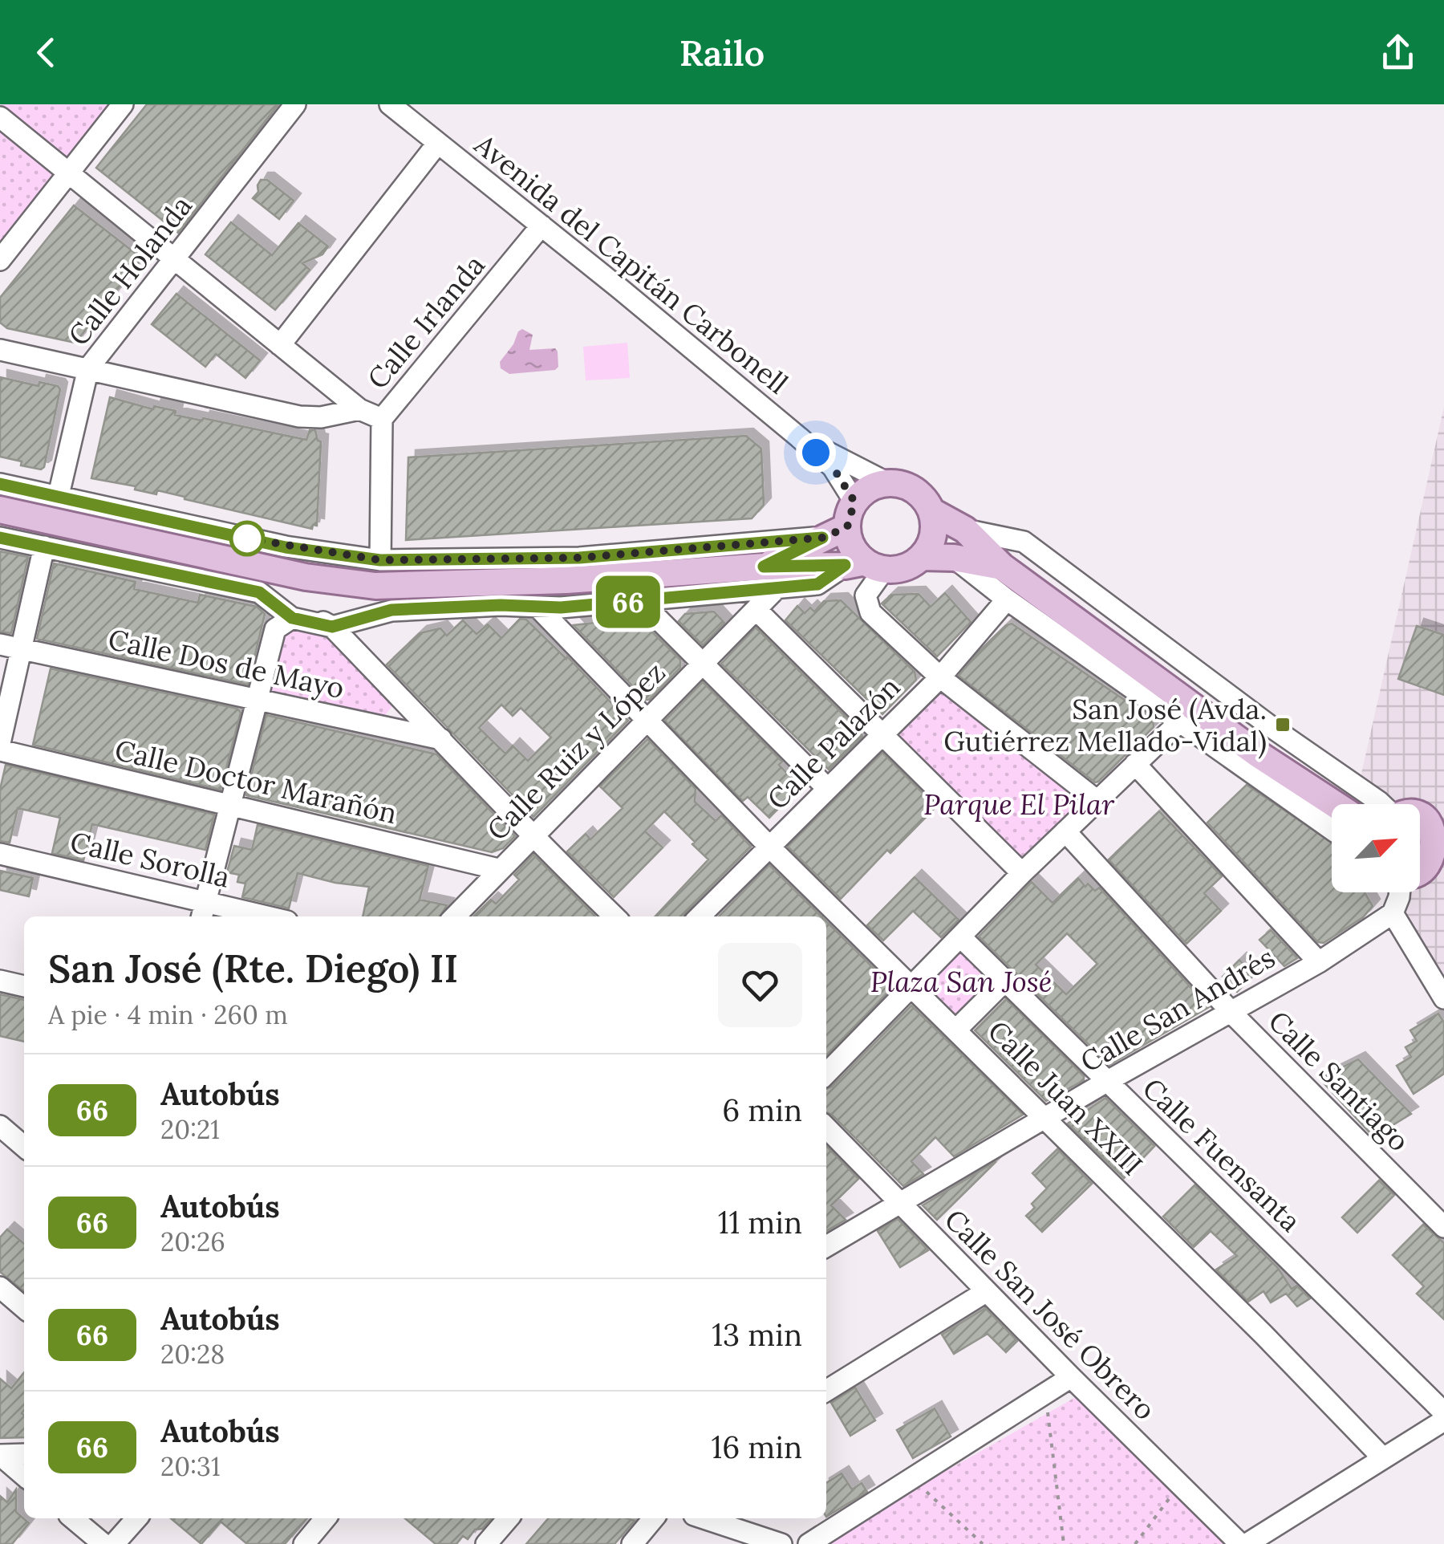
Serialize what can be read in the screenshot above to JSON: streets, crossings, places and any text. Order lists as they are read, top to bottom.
{
  "streets": {
    "street": [
      "Avenida del Capitán Carbonell",
      "Calle Holanda",
      "Calle Irlanda",
      "Calle Dos de Mayo",
      "Calle Palazón",
      "Calle Ruiz y López",
      "Calle Doctor Marañón",
      "Calle Sorolla",
      "Calle San Andrés",
      "Calle Santiago",
      "Calle Juan XXIII",
      "Calle Fuensanta",
      "Calle San José Obrero"
    ]
  },
  "crossings": [
    ["Avenida del Capitán Carbonell", "Calle Irlanda"],
    ["Calle Palazón", "Calle Juan XXIII"],
    ["Calle Ruiz y López", "Calle Doctor Marañón"],
    ["Calle Ruiz y López", "Calle Juan XXIII"],
    ["Calle San Andrés", "Calle Santiago"],
    ["Calle San Andrés", "Calle Juan XXIII"],
    ["Calle San Andrés", "Calle Fuensanta"],
    ["Calle San Andrés", "Calle San José Obrero"]
  ],
  "parks": ["Parque El Pilar", "Plaza San José"],
  "places": {
    "transit": ["San José (Avda. Gutiérrez Mellado-Vidal)"]
  },
  "lines": ["bus line 66"],
  "north": "top right",
  "page": {
    "header": "Railo",
    "on_map": "66",
    "heading": ["San José (Rte. Diego) II", "A pie · 4 min · 260 m"],
    "list": [
      {
        "mark": "66",
        "name": "Autobús",
        "note": "20:21",
        "value": "6 min"
      },
      {
        "mark": "66",
        "name": "Autobús",
        "note": "20:26",
        "value": "11 min"
      },
      {
        "mark": "66",
        "name": "Autobús",
        "note": "20:28",
        "value": "13 min"
      },
      {
        "mark": "66",
        "name": "Autobús",
        "note": "20:31",
        "value": "16 min"
      }
    ]
  }
}
